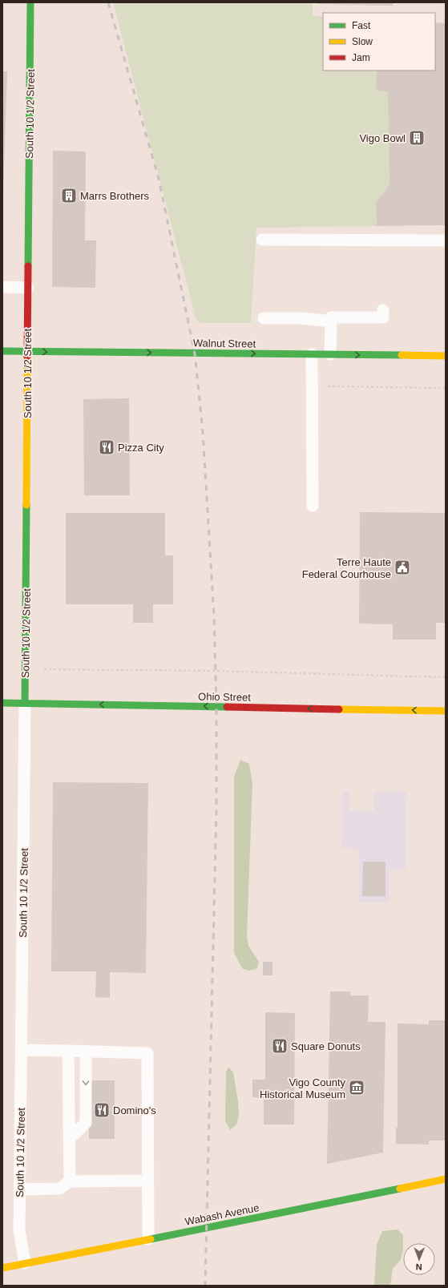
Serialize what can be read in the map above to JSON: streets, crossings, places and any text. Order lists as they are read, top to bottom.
{
  "streets": {
    "street": [
      "South 10 1/2 Street",
      "Walnut Street",
      "Ohio Street",
      "Wabash Avenue"
    ]
  },
  "crossings": [
    ["South 10 1/2 Street", "Walnut Street"],
    ["South 10 1/2 Street", "Ohio Street"],
    ["South 10 1/2 Street", "Wabash Avenue"]
  ],
  "one_way": ["Walnut Street", "Ohio Street"],
  "places": {
    "building": ["Vigo Bowl", "Marrs Brothers"],
    "restaurant": ["Pizza City", "Square Donuts", "Domino's"],
    "public building": ["Terre Haute Federal Courhouse"],
    "museum": ["Vigo County Historical Museum"]
  },
  "legend": ["Fast", "Slow", "Jam"],
  "north": "bottom"
}
